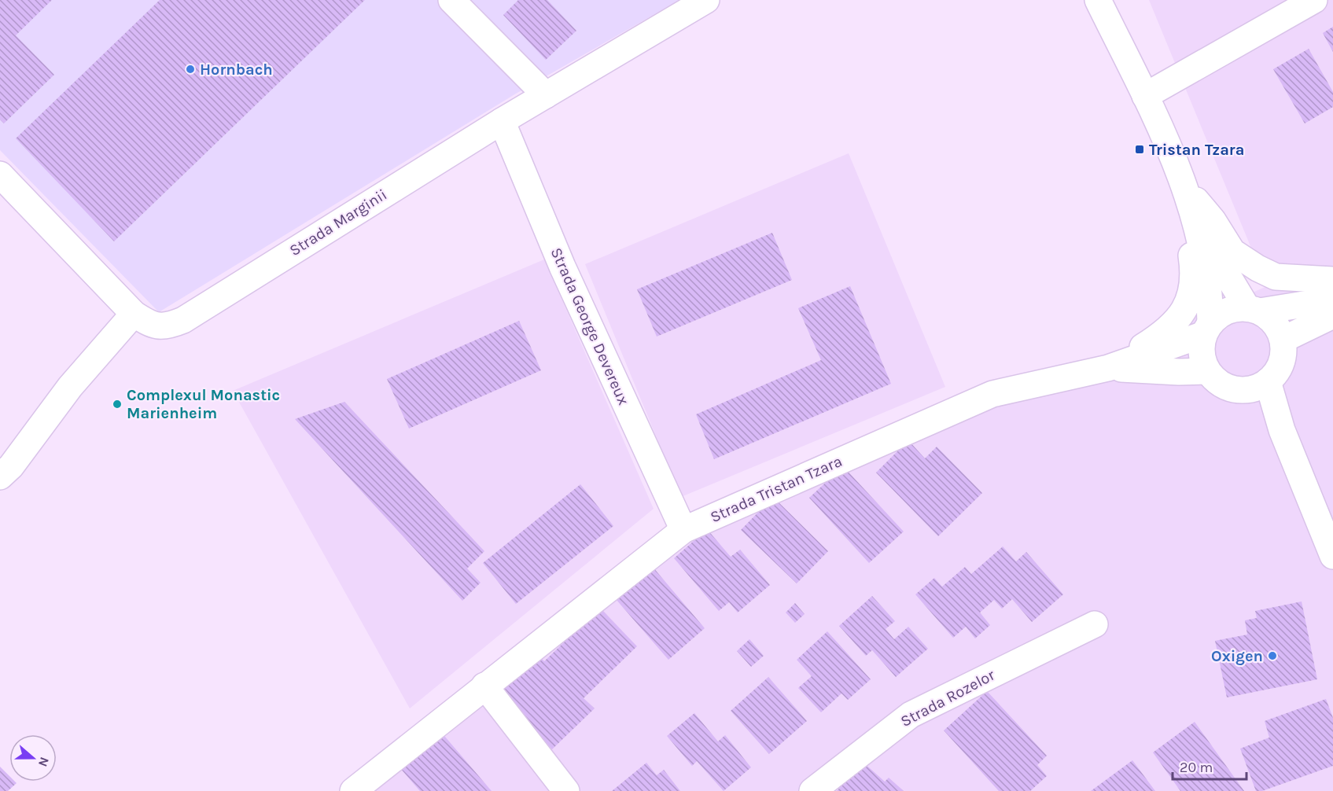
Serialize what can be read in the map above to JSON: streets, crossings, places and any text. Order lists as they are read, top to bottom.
{
  "streets": {
    "street": [
      "Strada Marginii",
      "Strada George Devereux",
      "Strada Tristan Tzara",
      "Strada Rozelor"
    ]
  },
  "crossings": [
    ["Strada Marginii", "Strada George Devereux"],
    ["Strada George Devereux", "Strada Tristan Tzara"]
  ],
  "places": {
    "other": ["Hornbach", "Complexul Monastic Marienheim", "Oxigen"],
    "transit": ["Tristan Tzara"]
  },
  "scale_bar": "20 m",
  "north": "right"
}
